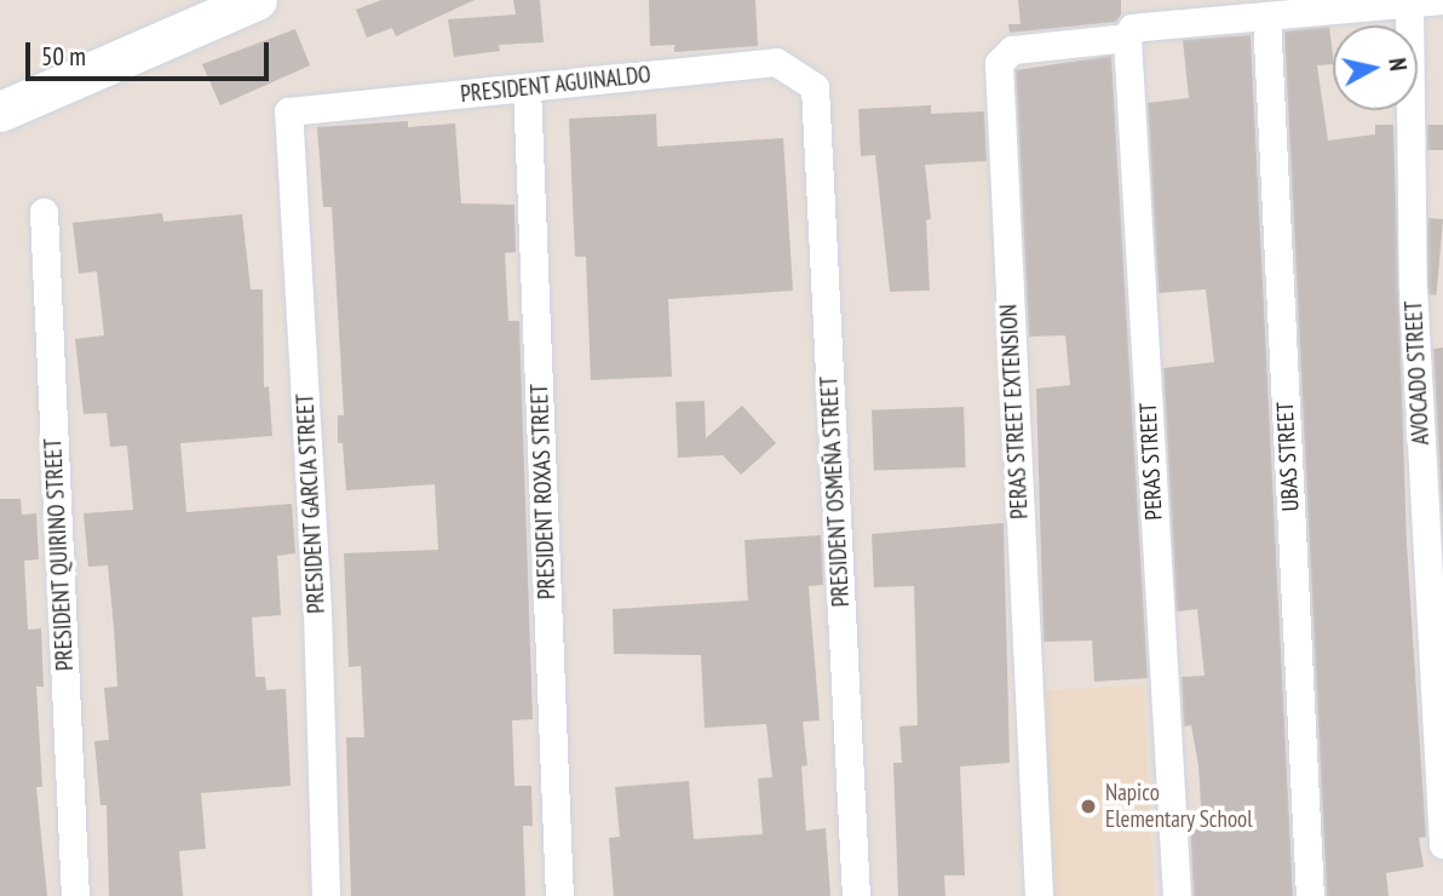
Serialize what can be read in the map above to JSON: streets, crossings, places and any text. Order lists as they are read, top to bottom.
{
  "streets": {
    "street": [
      "PRESIDENT AGUINALDO",
      "AVOCADO STREET",
      "PERAS STREET EXTENSION",
      "UBAS STREET",
      "PERAS STREET",
      "PRESIDENT ROXAS STREET",
      "PRESIDENT OSMEÑA STREET",
      "PRESIDENT GARCIA STREET",
      "PRESIDENT QUIRINO STREET"
    ]
  },
  "crossings": [
    ["PRESIDENT AGUINALDO", "PRESIDENT ROXAS STREET"],
    ["PRESIDENT AGUINALDO", "PRESIDENT OSMEÑA STREET"],
    ["PRESIDENT AGUINALDO", "PRESIDENT GARCIA STREET"],
    ["AVOCADO STREET", "PERAS STREET EXTENSION"],
    ["PERAS STREET EXTENSION", "UBAS STREET"],
    ["PERAS STREET EXTENSION", "PERAS STREET"]
  ],
  "places": ["Napico Elementary School"],
  "scale_bar": "50 m",
  "north": "right"
}
